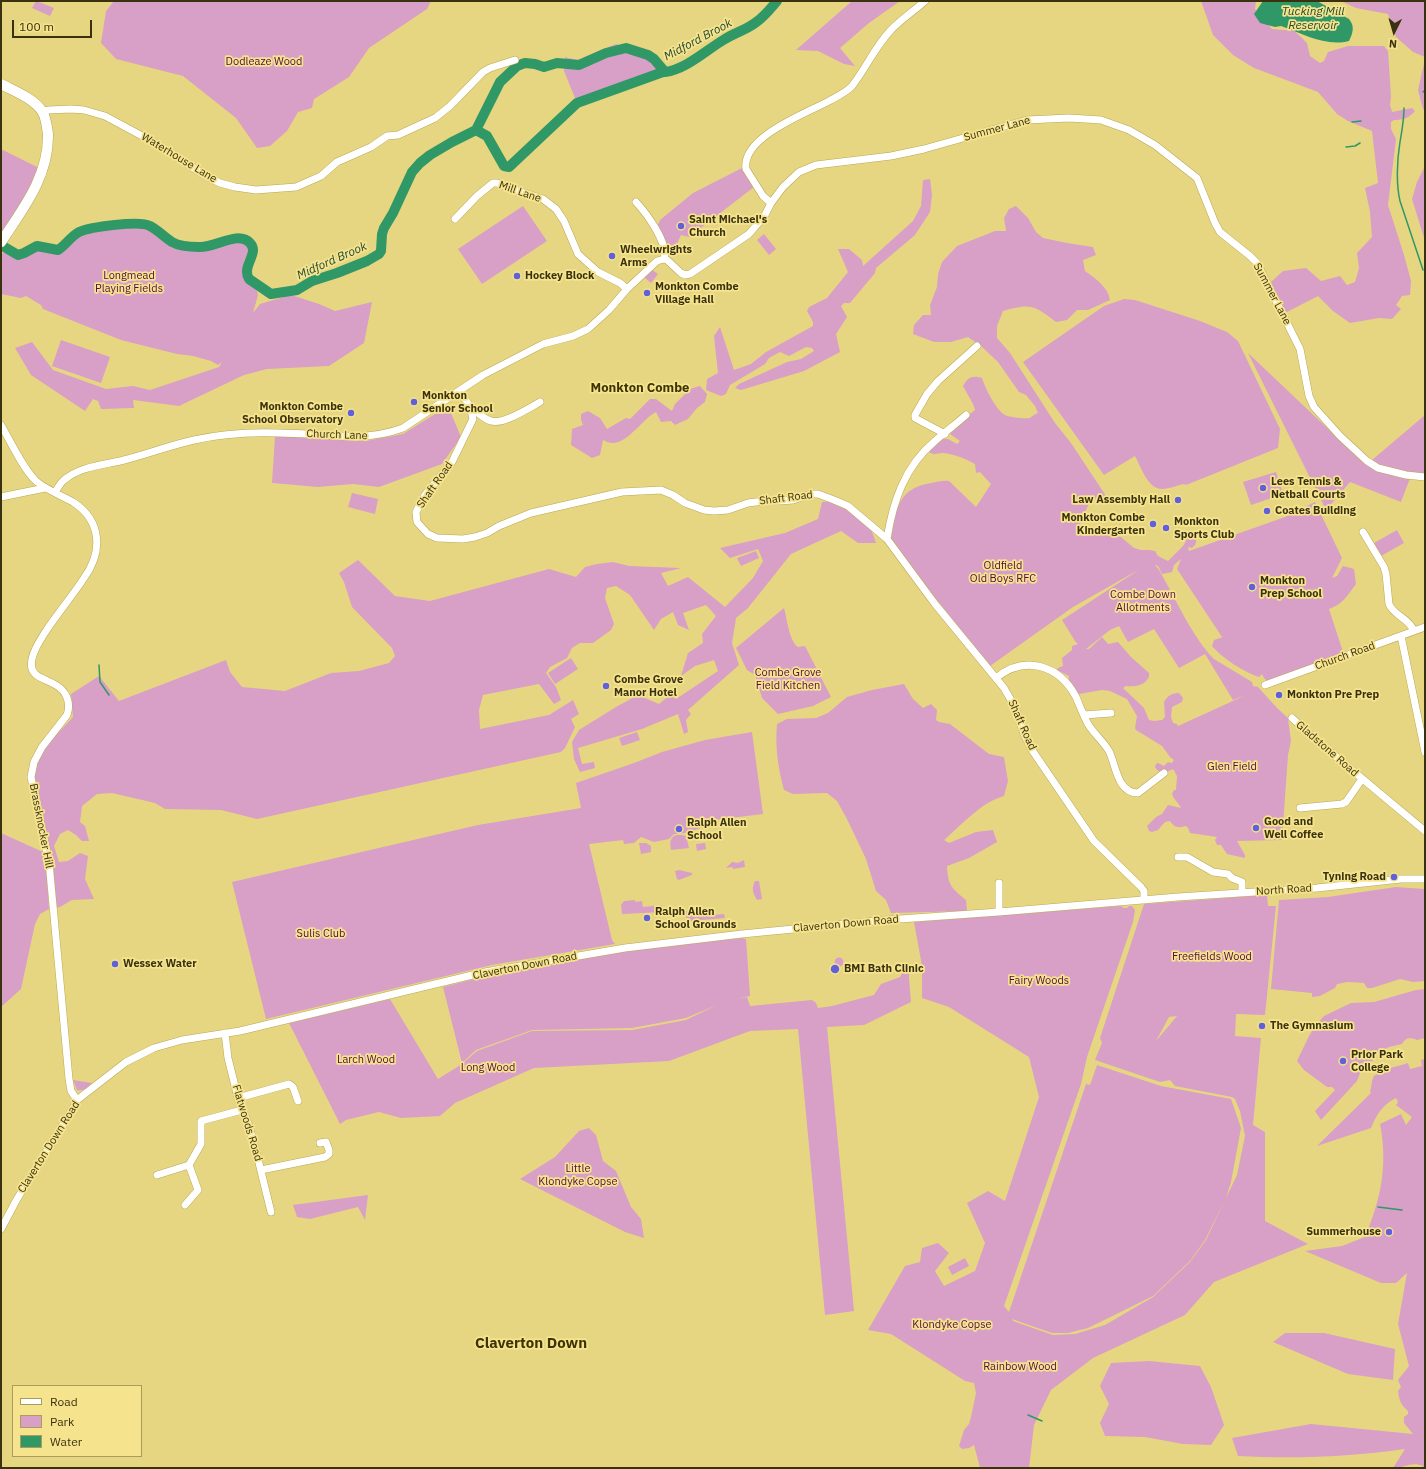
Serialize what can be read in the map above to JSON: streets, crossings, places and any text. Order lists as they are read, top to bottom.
{
  "streets": {
    "street": [
      "Summer Lane",
      "Waterhouse Lane",
      "Mill Lane",
      "Church Lane",
      "Shaft Road",
      "Church Road",
      "Gladstone Road",
      "Brassknocker Hill",
      "North Road",
      "Claverton Down Road",
      "Flatwoods Road"
    ]
  },
  "crossings": [
    ["Summer Lane", "Church Lane"],
    ["Mill Lane", "Church Lane"],
    ["Church Lane", "Brassknocker Hill"],
    ["Shaft Road", "North Road"],
    ["Shaft Road", "Claverton Down Road"],
    ["Brassknocker Hill", "Claverton Down Road"],
    ["North Road", "Claverton Down Road"],
    ["Claverton Down Road", "Flatwoods Road"]
  ],
  "districts": ["Monkton Combe", "Claverton Down"],
  "water": ["Tucking Mill Reservoir", "Midford Brook"],
  "parks": [
    "Dodleaze Wood",
    "Longmead Playing Fields",
    "Oldfield Old Boys RFC",
    "Combe Down Allotments",
    "Combe Grove Field Kitchen",
    "Glen Field",
    "Sulis Club",
    "Freefields Wood",
    "Fairy Woods",
    "Larch Wood",
    "Long Wood",
    "Little Klondyke Copse",
    "Klondyke Copse",
    "Rainbow Wood"
  ],
  "places": [
    "Saint Michael's Church",
    "Wheelwrights Arms",
    "Hockey Block",
    "Monkton Combe Village Hall",
    "Monkton Senior School",
    "Monkton Combe School Observatory",
    "Lees Tennis & Netball Courts",
    "Law Assembly Hall",
    "Coates Building",
    "Monkton Combe Kindergarten",
    "Monkton Sports Club",
    "Monkton Prep School",
    "Combe Grove Manor Hotel",
    "Monkton Pre Prep",
    "Good and Well Coffee",
    "Ralph Allen School",
    "Tyning Road",
    "Ralph Allen School Grounds",
    "Wessex Water",
    "BMI Bath Clinic",
    "The Gymnasium",
    "Prior Park College",
    "Summerhouse"
  ],
  "legend": ["Road", "Park", "Water"],
  "scale_bar": "100 m",
  "north": "bottom"
}
